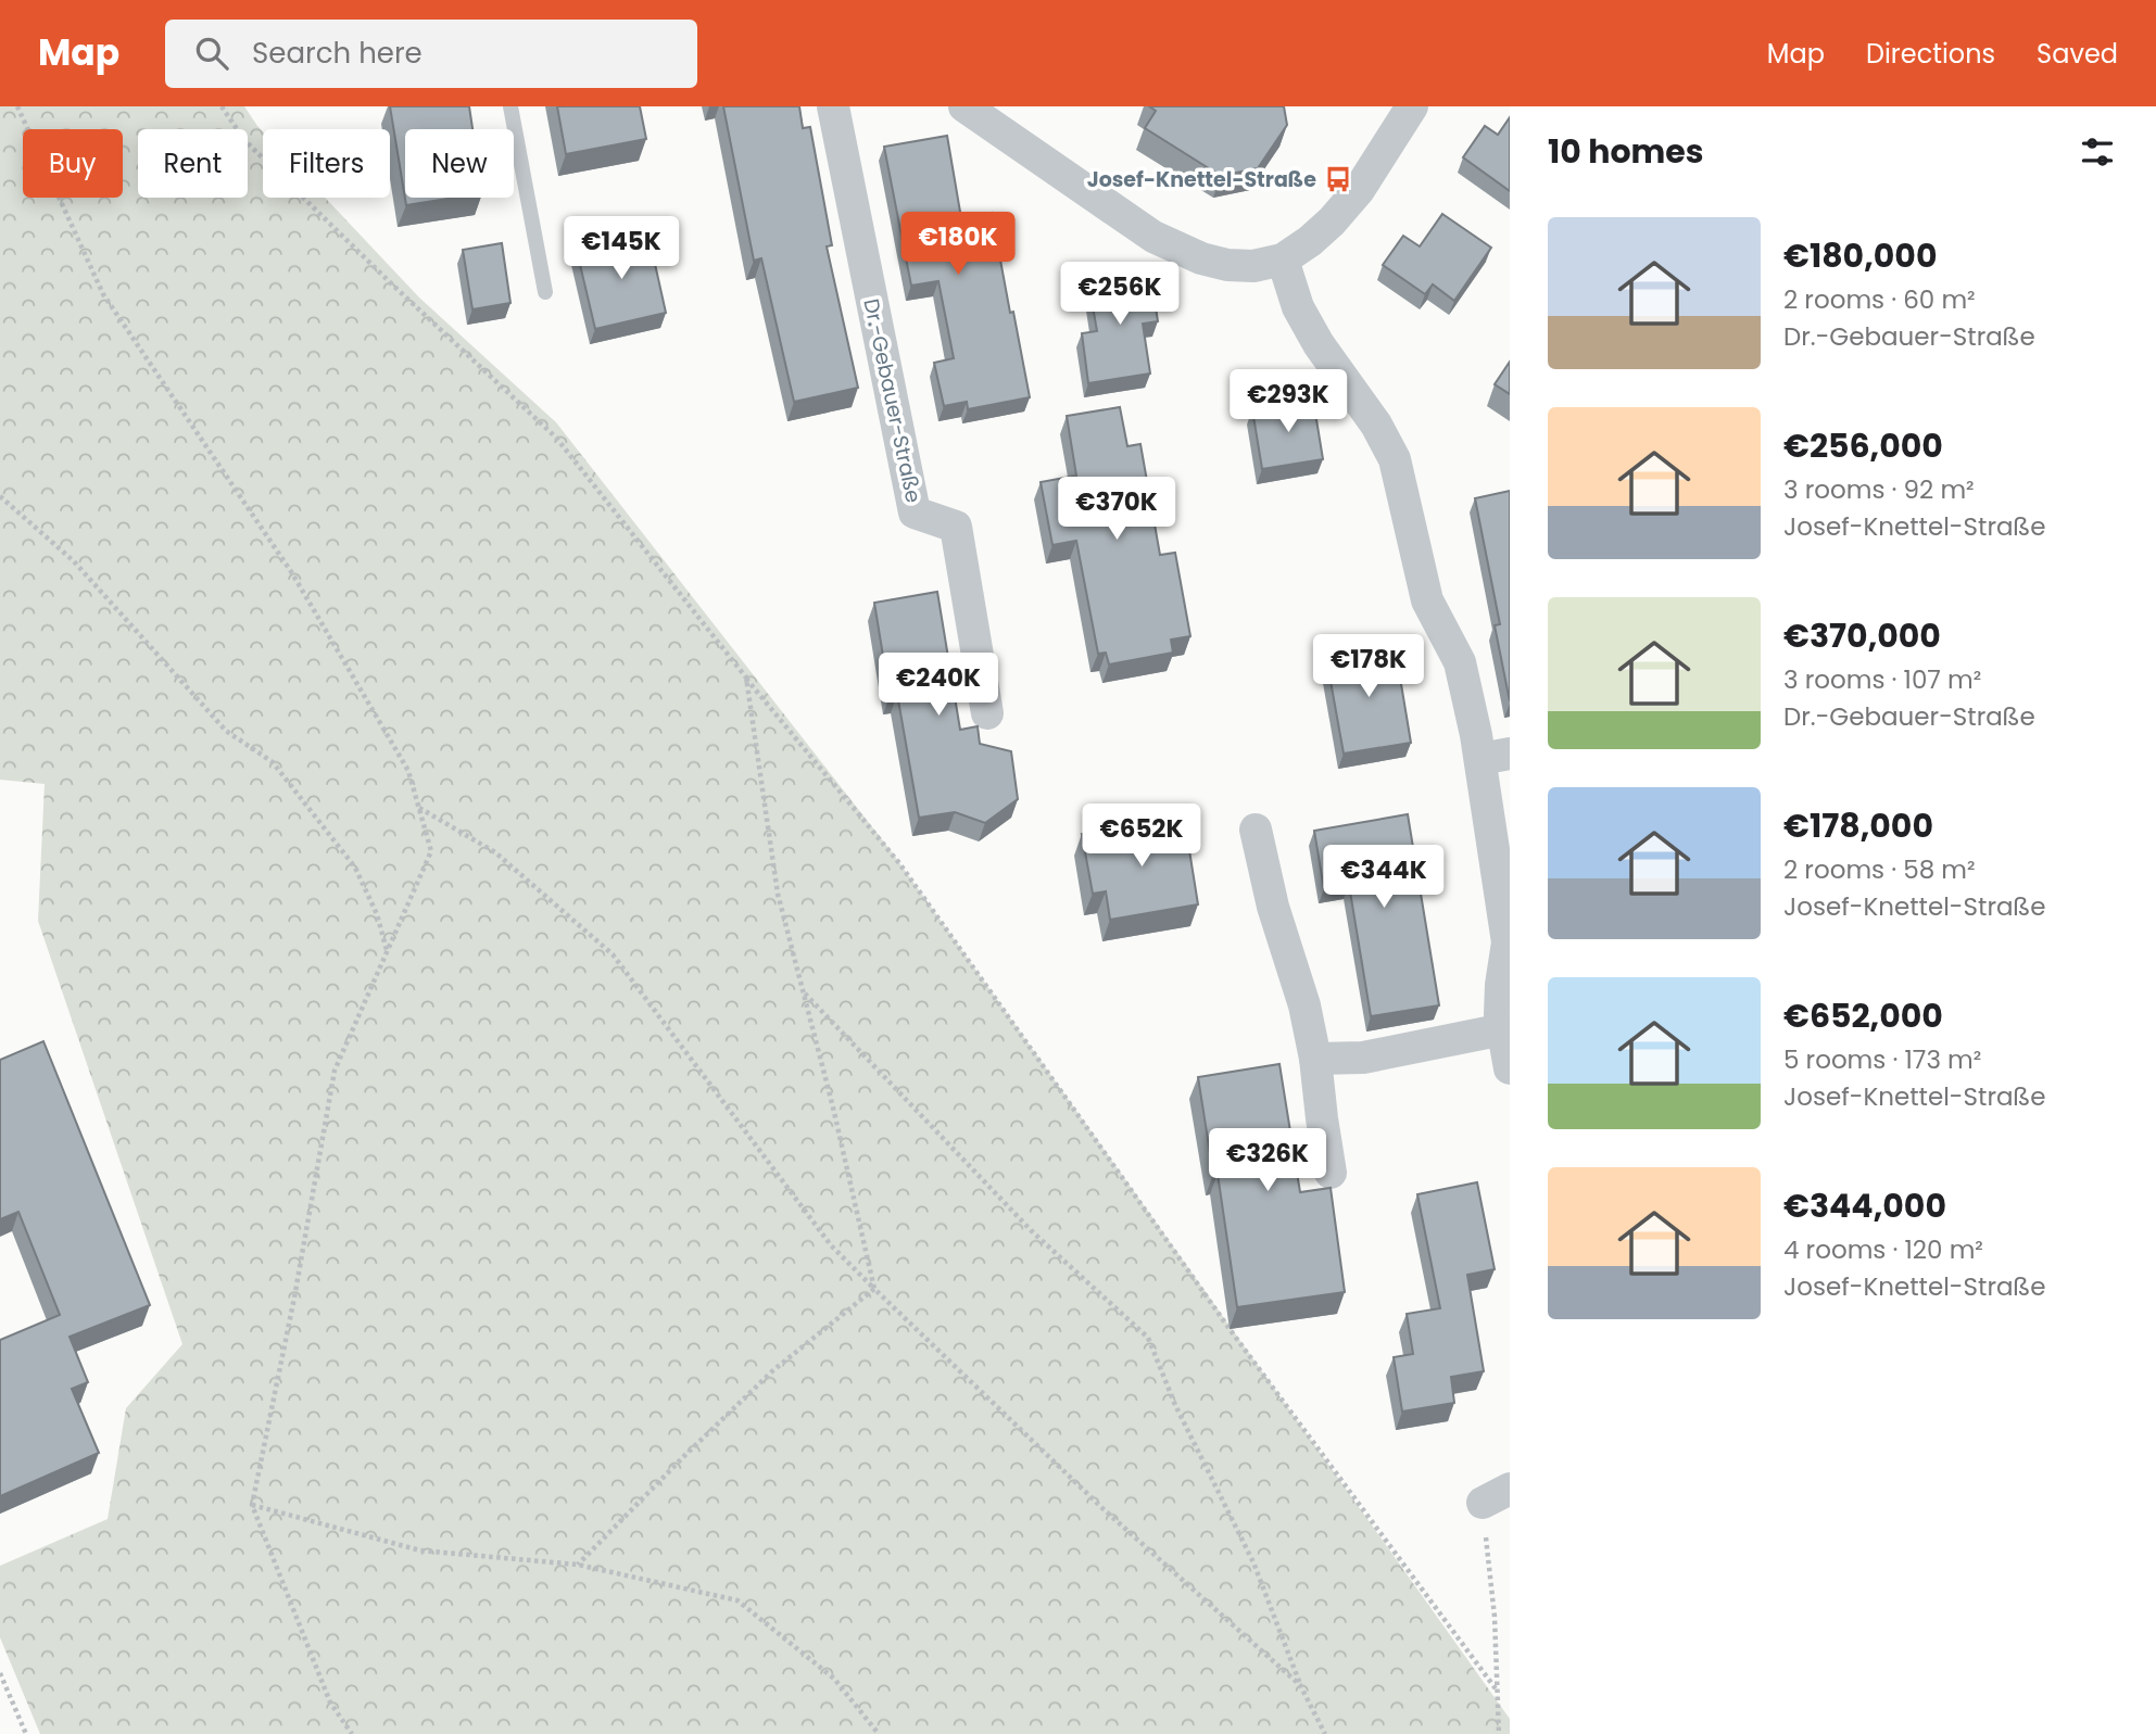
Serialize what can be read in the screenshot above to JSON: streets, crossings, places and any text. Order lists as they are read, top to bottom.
{
  "streets": {
    "street": ["Dr.-Gebauer-Straße"]
  },
  "places": {
    "bus stop": ["Josef-Knettel-Straße"]
  },
  "page": {
    "header": "Map",
    "search": "Search here",
    "nav": ["Map", "Directions", "Saved"],
    "heading": "10 homes",
    "chip": [
      "Buy",
      "Rent",
      "Filters",
      "New"
    ],
    "list": [
      {
        "name": "€180,000",
        "note": "2 rooms · 60 m² · Dr.-Gebauer-Straße"
      },
      {
        "name": "€256,000",
        "note": "3 rooms · 92 m² · Josef-Knettel-Straße"
      },
      {
        "name": "€370,000",
        "note": "3 rooms · 107 m² · Dr.-Gebauer-Straße"
      },
      {
        "name": "€178,000",
        "note": "2 rooms · 58 m² · Josef-Knettel-Straße"
      },
      {
        "name": "€652,000",
        "note": "5 rooms · 173 m² · Josef-Knettel-Straße"
      },
      {
        "name": "€344,000",
        "note": "4 rooms · 120 m² · Josef-Knettel-Straße"
      }
    ],
    "price": [
      "€180K",
      "€145K",
      "€256K",
      "€293K",
      "€370K",
      "€178K",
      "€240K",
      "€652K",
      "€344K",
      "€326K"
    ]
  }
}
